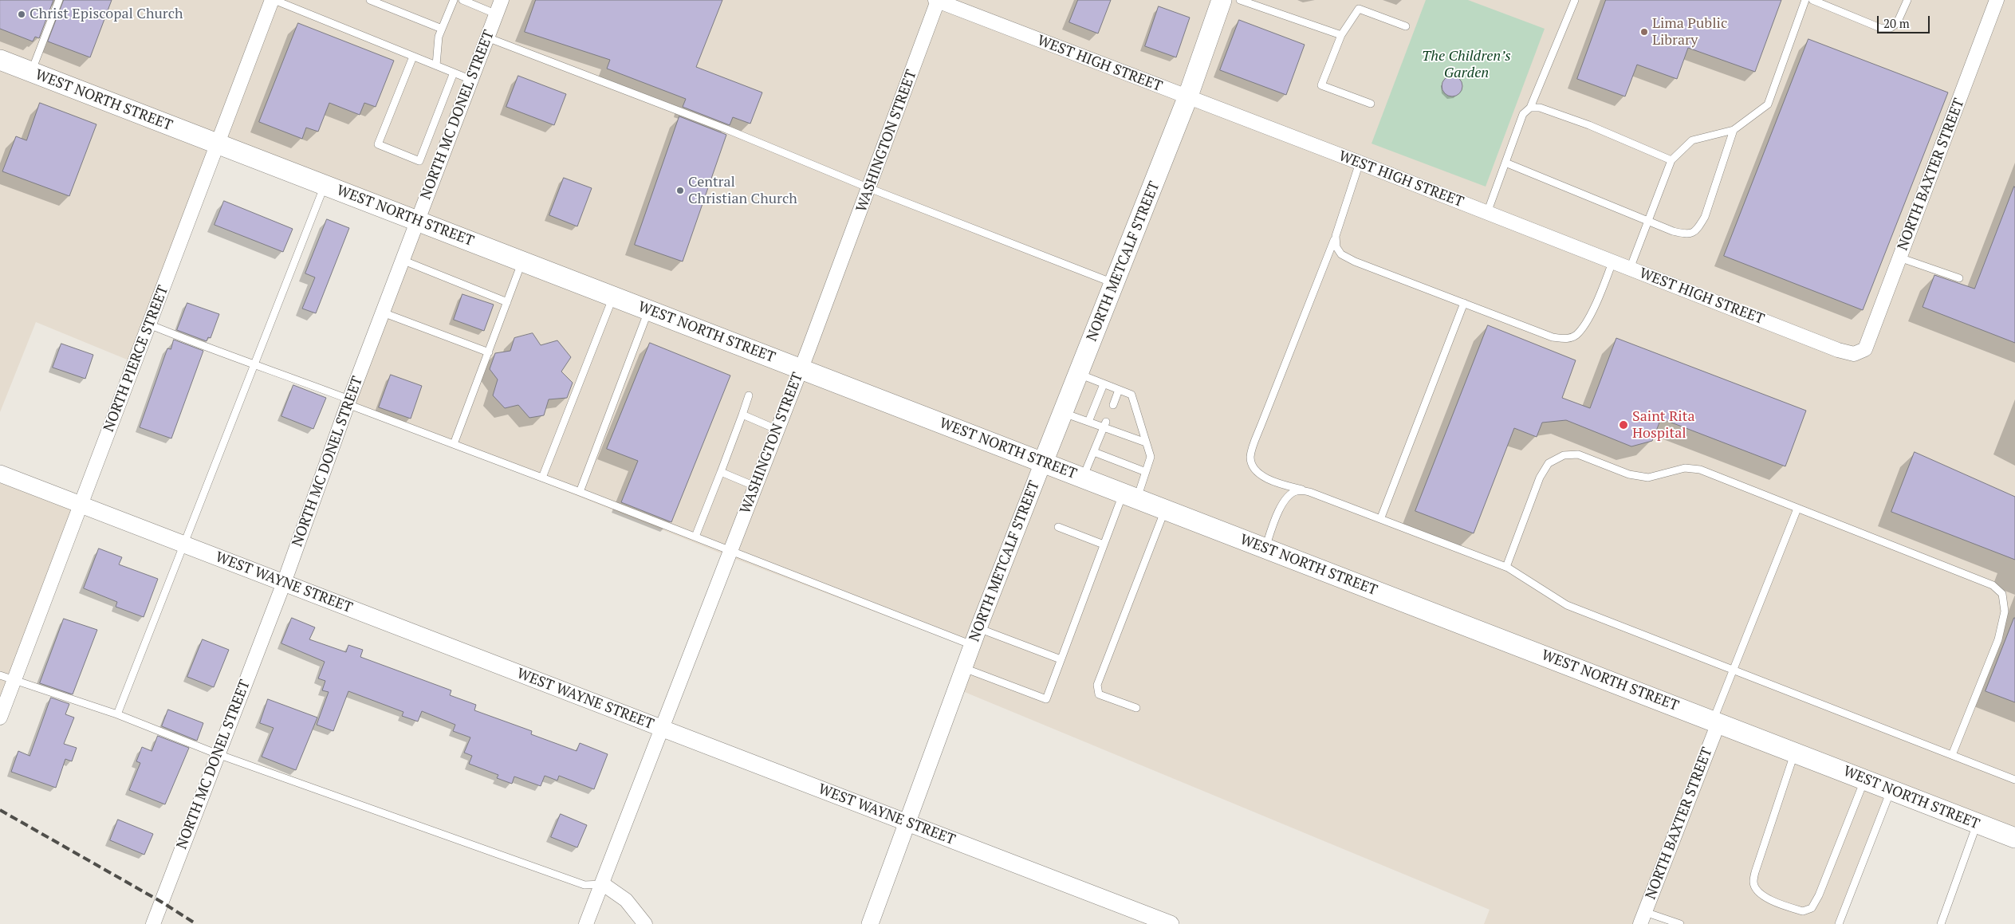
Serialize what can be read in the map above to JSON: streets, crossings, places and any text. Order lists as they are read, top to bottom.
{
  "streets": {
    "main road": ["WEST NORTH STREET", "NORTH METCALF STREET"],
    "street": [
      "WEST HIGH STREET",
      "NORTH MC DONEL STREET",
      "WASHINGTON STREET",
      "NORTH BAXTER STREET",
      "NORTH PIERCE STREET",
      "WEST WAYNE STREET"
    ]
  },
  "crossings": [
    ["WEST HIGH STREET", "WASHINGTON STREET"],
    ["WEST HIGH STREET", "NORTH BAXTER STREET"],
    ["WEST HIGH STREET", "NORTH METCALF STREET"],
    ["WEST NORTH STREET", "NORTH MC DONEL STREET"],
    ["WEST NORTH STREET", "WASHINGTON STREET"],
    ["WEST NORTH STREET", "NORTH BAXTER STREET"],
    ["WEST NORTH STREET", "NORTH METCALF STREET"],
    ["WEST NORTH STREET", "NORTH PIERCE STREET"],
    ["NORTH MC DONEL STREET", "WEST WAYNE STREET"],
    ["WASHINGTON STREET", "WEST WAYNE STREET"],
    ["NORTH METCALF STREET", "WEST WAYNE STREET"],
    ["NORTH PIERCE STREET", "WEST WAYNE STREET"]
  ],
  "parks": ["The Children’s Garden"],
  "places": [
    "Christ Episcopal Church",
    "Lima Public Library",
    "Central Christian Church",
    "Saint Rita Hospital"
  ],
  "scale_bar": "20 m"
}
